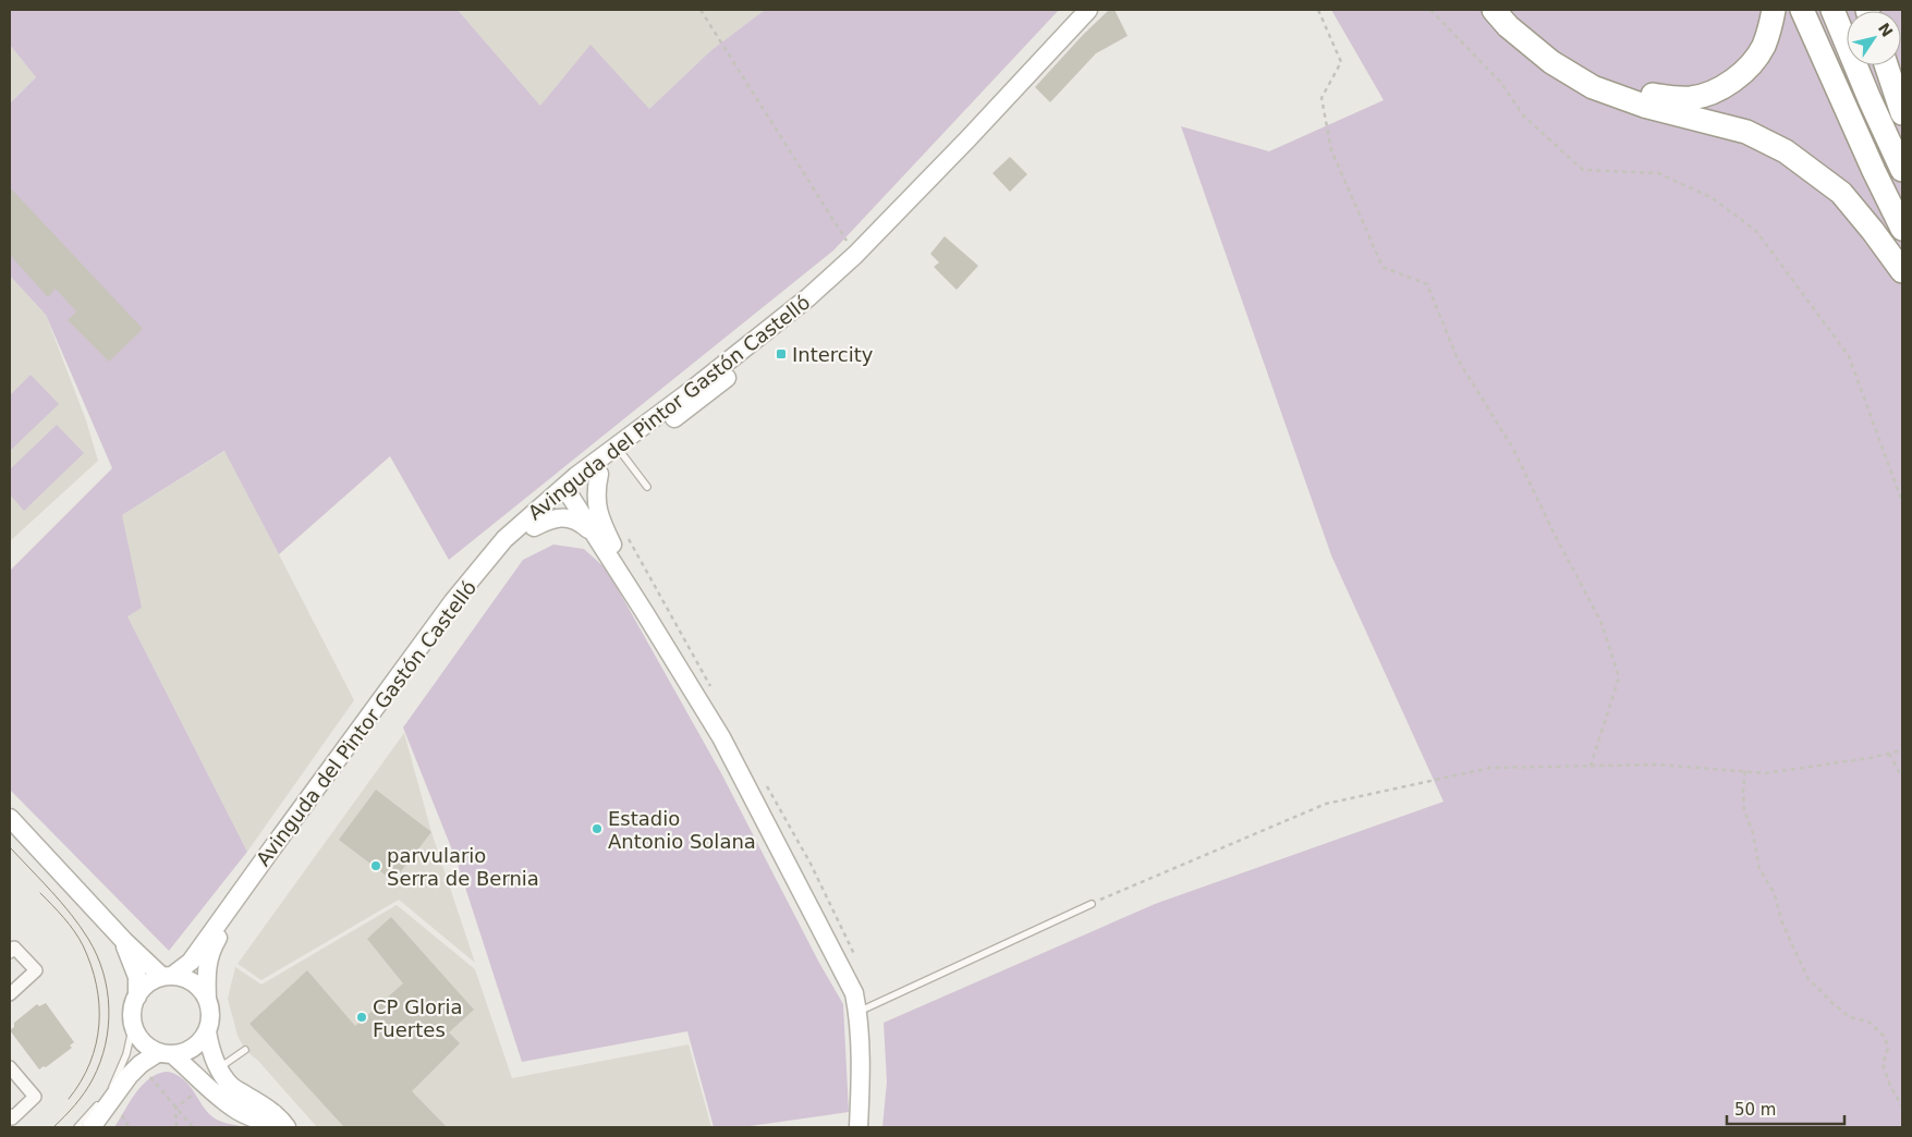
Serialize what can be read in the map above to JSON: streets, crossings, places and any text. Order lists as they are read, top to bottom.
{
  "streets": {
    "main road": ["Avinguda del Pintor Gastón Castelló"]
  },
  "places": {
    "transit": ["Intercity"],
    "other": ["Estadio Antonio Solana", "parvulario Serra de Bernia", "CP Gloria Fuertes"]
  },
  "scale_bar": "50 m",
  "north": "top right"
}
